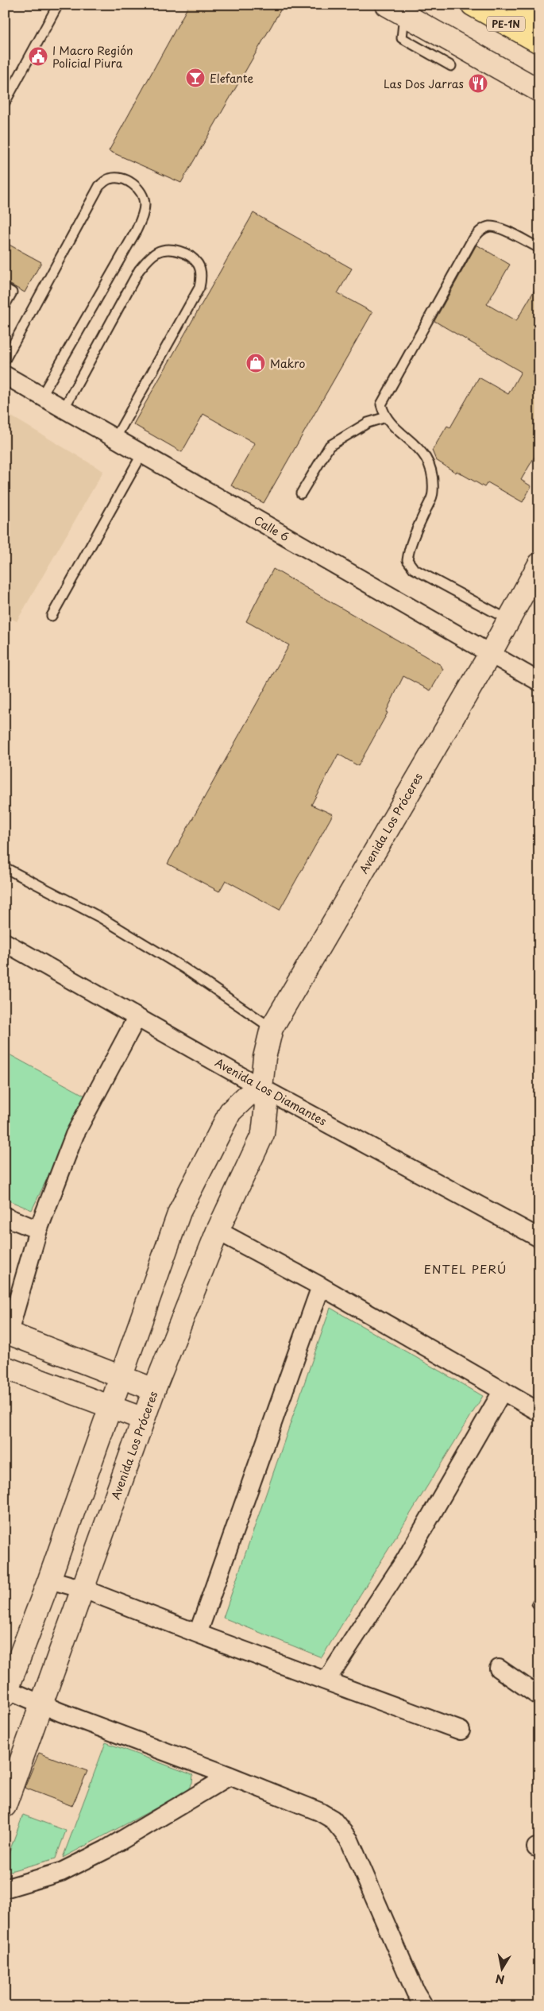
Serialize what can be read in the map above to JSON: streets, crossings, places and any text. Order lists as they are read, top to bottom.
{
  "streets": {
    "highway": ["PE-1N"],
    "street": ["Calle 6", "Avenida Los Próceres", "Avenida Los Diamantes"]
  },
  "crossings": [
    ["Calle 6", "Avenida Los Próceres"],
    ["Avenida Los Próceres", "Avenida Los Diamantes"]
  ],
  "districts": ["ENTEL PERÚ"],
  "places": {
    "public building": ["I Macro Región Policial Piura"],
    "bar": ["Elefante"],
    "restaurant": ["Las Dos Jarras"],
    "shop": ["Makro"]
  },
  "north": "bottom"
}
